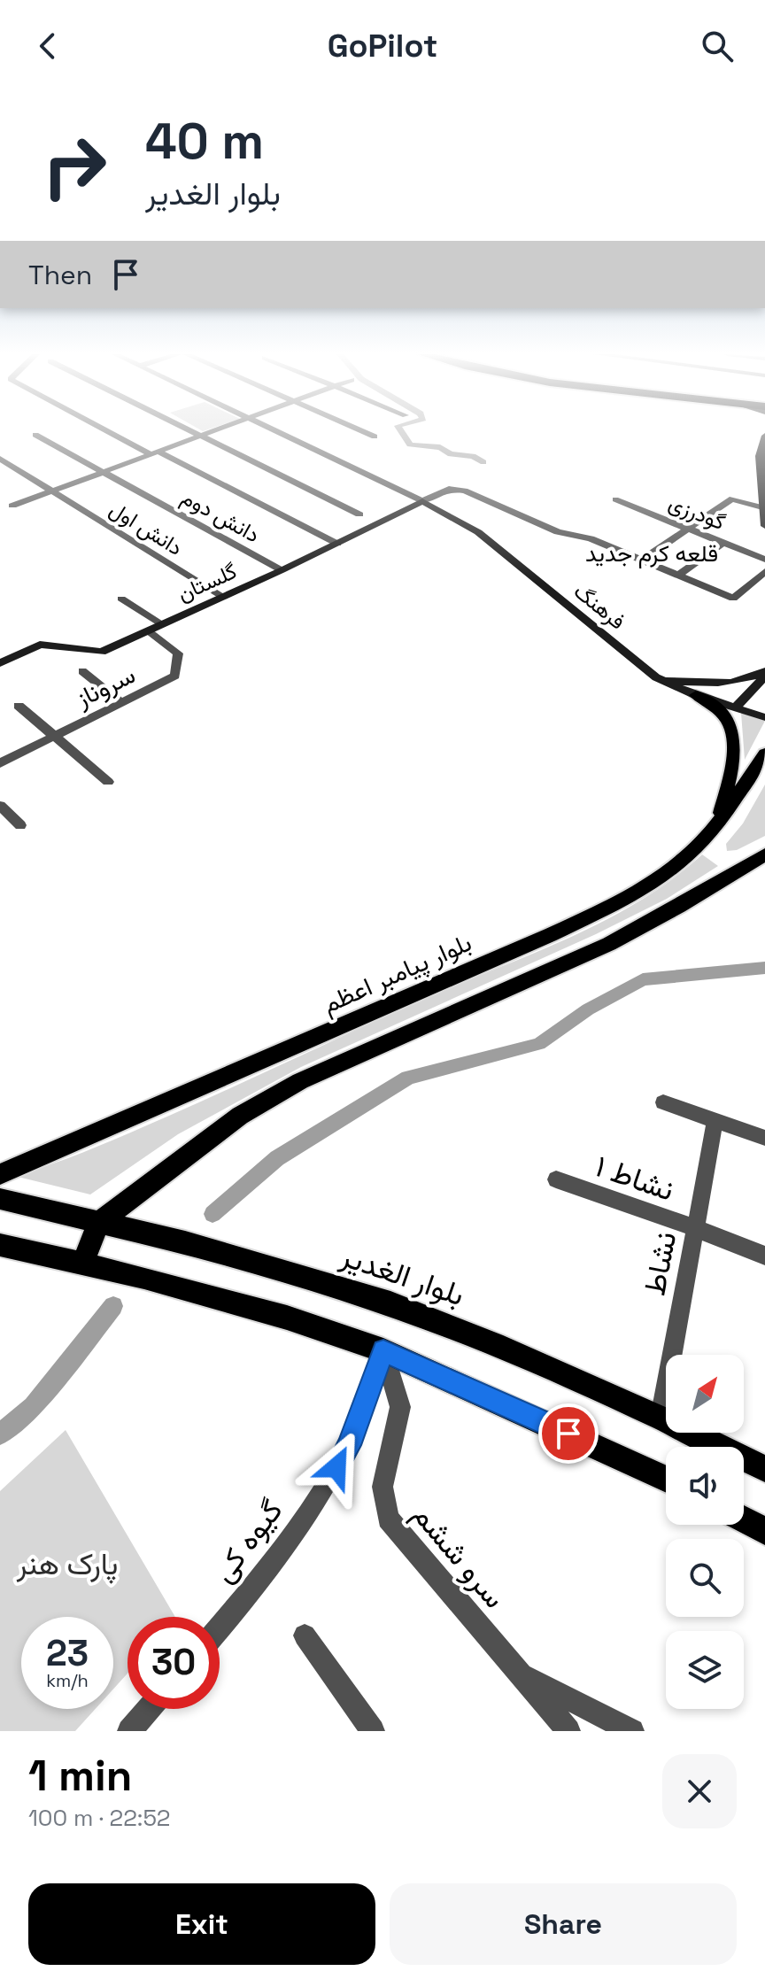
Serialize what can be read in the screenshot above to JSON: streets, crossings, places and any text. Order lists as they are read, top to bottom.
{
  "streets": {
    "main road": ["بلوار پیامبر اعظم", "بلوار الغدیر"],
    "street": [
      "گودرزی",
      "دانش دوم",
      "دانش اول",
      "گلستان",
      "فرهنگ",
      "سروناز",
      "نشاط ۱",
      "نشاط",
      "گیوه کی",
      "سرو ششم"
    ]
  },
  "crossings": [
    ["دانش دوم", "گلستان"],
    ["دانش اول", "گلستان"],
    ["گلستان", "فرهنگ"],
    ["گلستان", "سروناز"],
    ["نشاط ۱", "نشاط"],
    ["نشاط", "بلوار الغدیر"],
    ["گیوه کی", "سرو ششم"]
  ],
  "districts": ["قلعه کرم جدید"],
  "parks": ["پارک هنر"],
  "north": "top right",
  "page": {
    "header": "GoPilot",
    "turn": ["40 m", "بلوار الغدیر"],
    "then": "Then",
    "speed": "23 km/h",
    "limit": "30",
    "heading": ["1 min", "100 m · 22:52"],
    "buttons": ["Exit", "Share"]
  }
}
